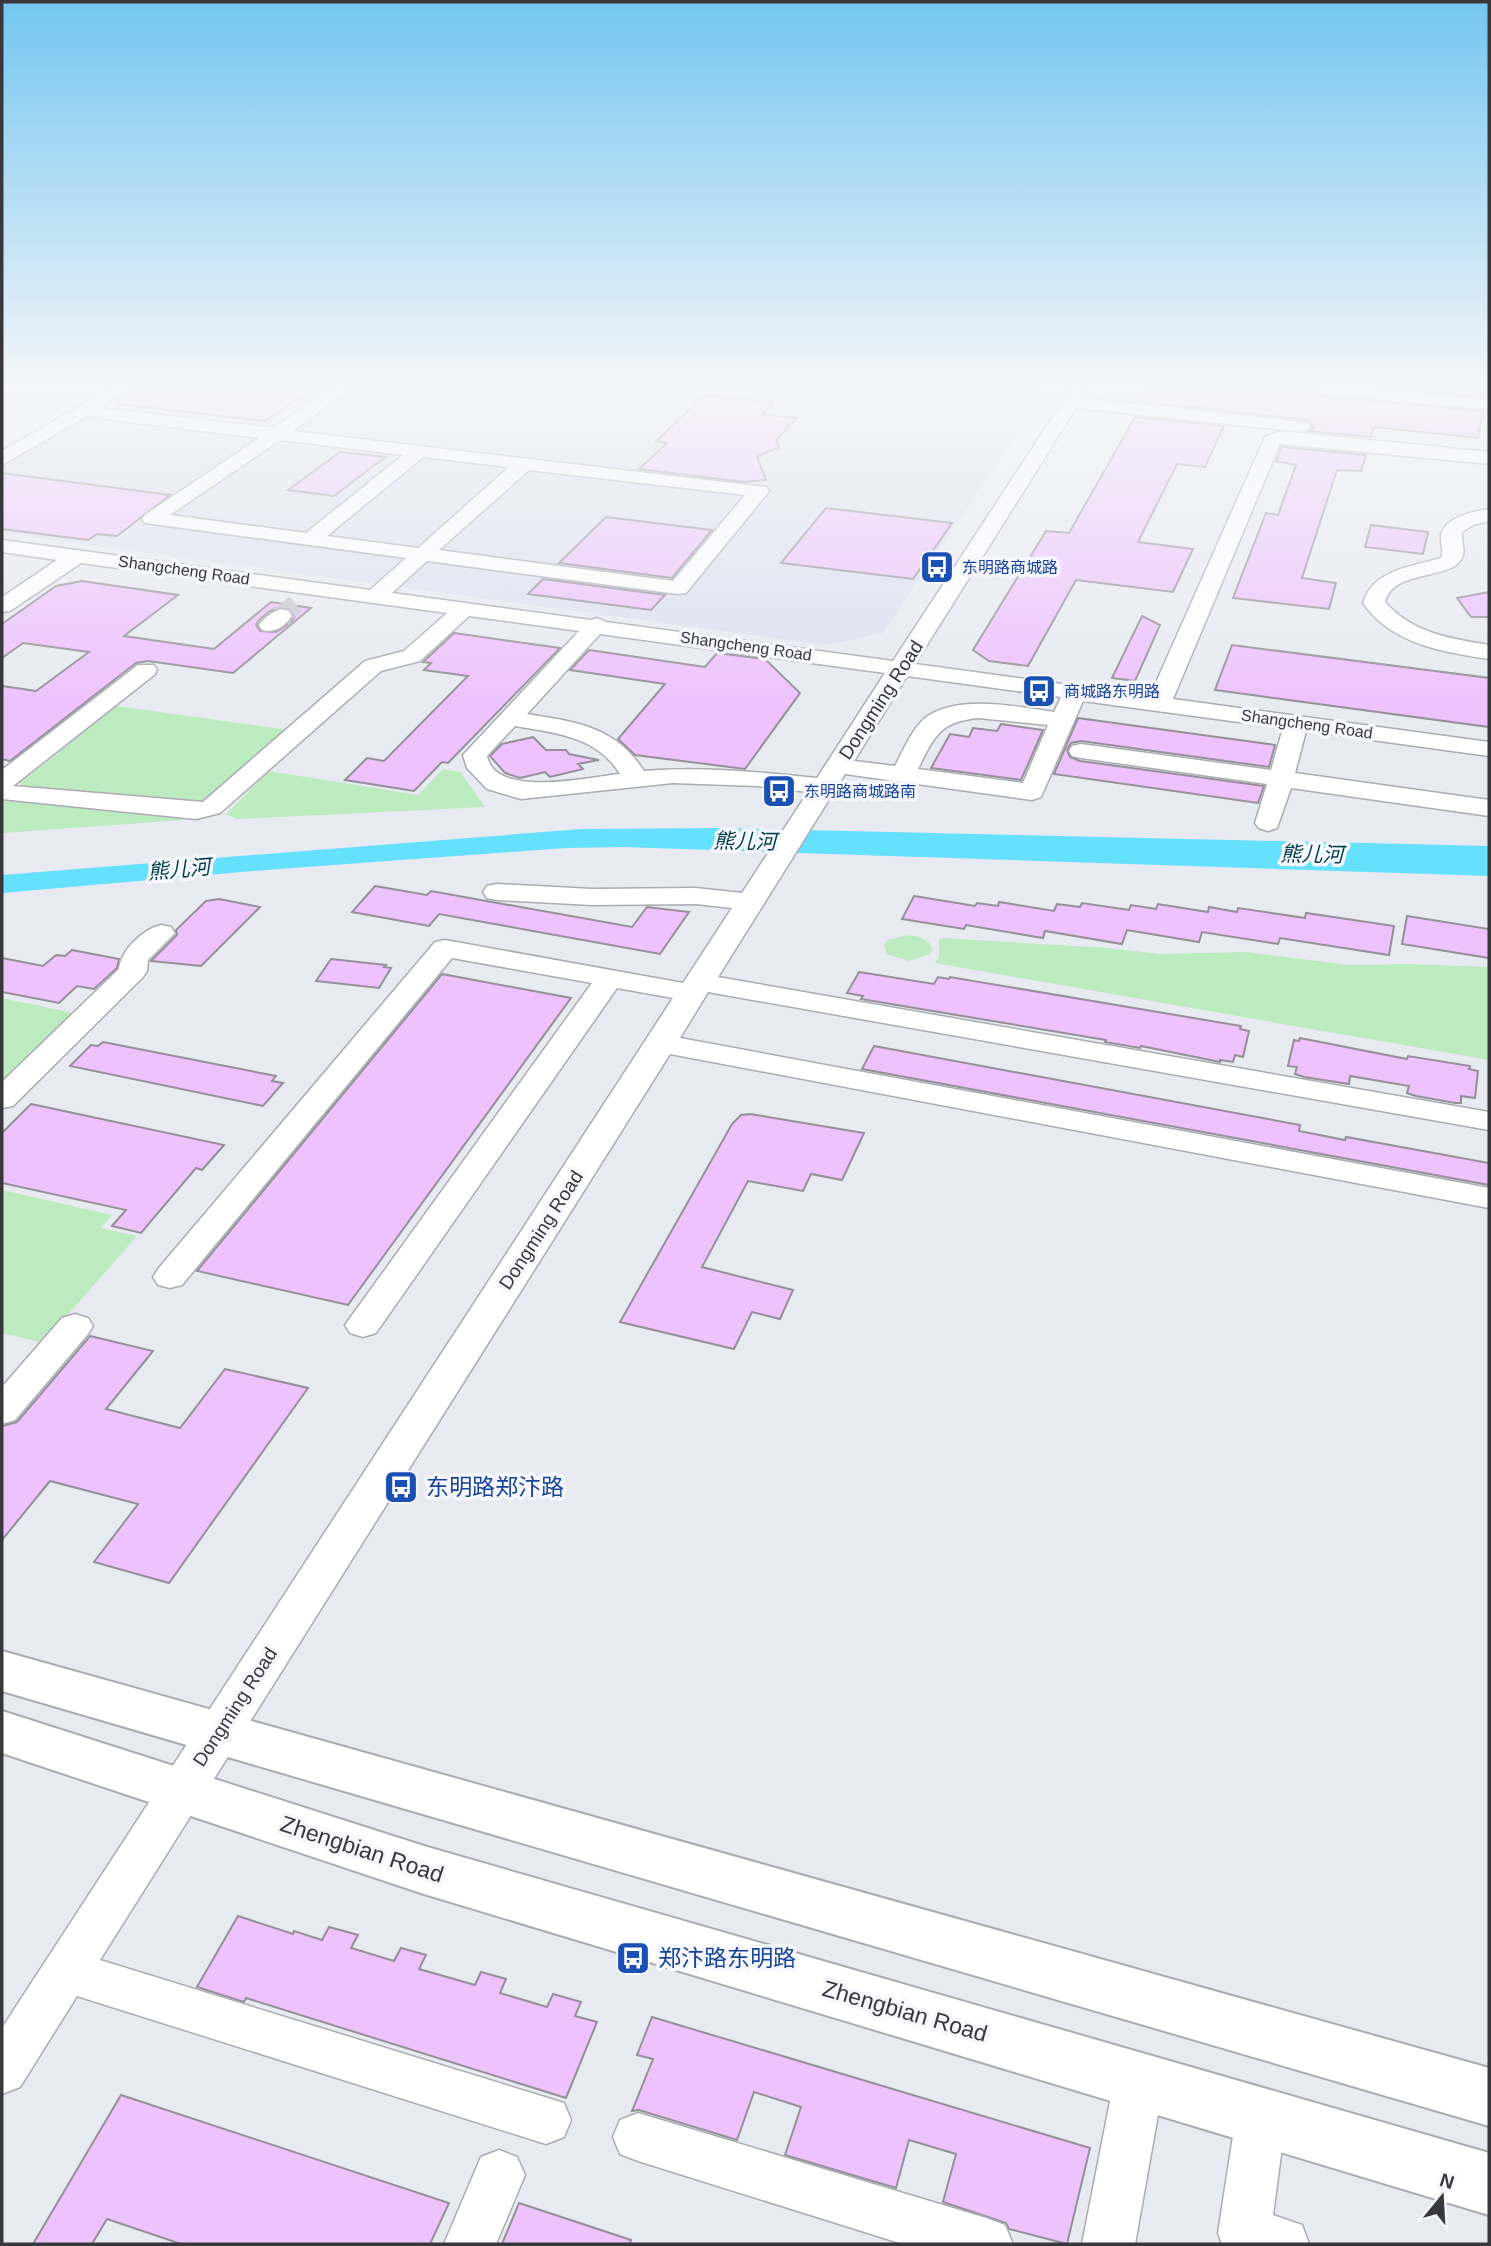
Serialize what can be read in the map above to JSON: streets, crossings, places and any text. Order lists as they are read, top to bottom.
{
  "streets": {
    "main road": ["Zhengbian Road"],
    "street": ["Shangcheng Road", "Dongming Road"]
  },
  "crossings": [
    ["Shangcheng Road", "Dongming Road"],
    ["Dongming Road", "Zhengbian Road"]
  ],
  "water": ["熊儿河"],
  "places": {
    "bus stop": [
      "东明路商城路",
      "商城路东明路",
      "东明路商城路南",
      "东明路郑汴路",
      "郑汴路东明路"
    ]
  },
  "north": "top"
}
